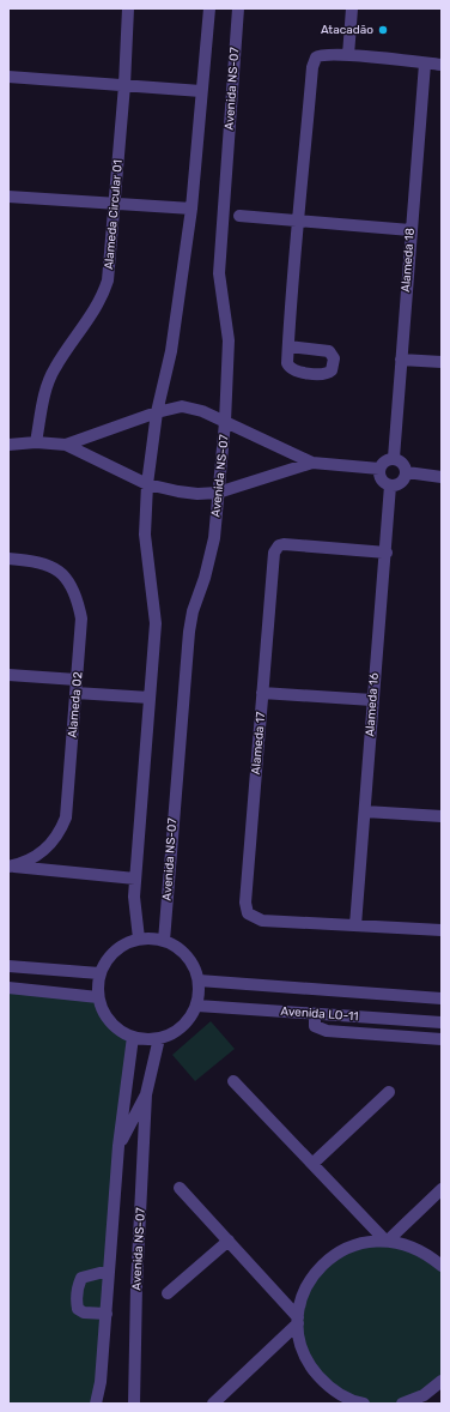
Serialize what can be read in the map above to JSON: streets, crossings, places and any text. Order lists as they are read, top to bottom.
{
  "streets": {
    "street": [
      "Avenida NS-07",
      "Alameda Circular 01",
      "Alameda 18",
      "Alameda 02",
      "Alameda 16",
      "Alameda 17",
      "Avenida LO-11"
    ]
  },
  "crossings": [
    ["Avenida NS-07", "Avenida LO-11"],
    ["Alameda 18", "Alameda 16"],
    ["Alameda 16", "Alameda 17"]
  ],
  "places": ["Atacadão"]
}
